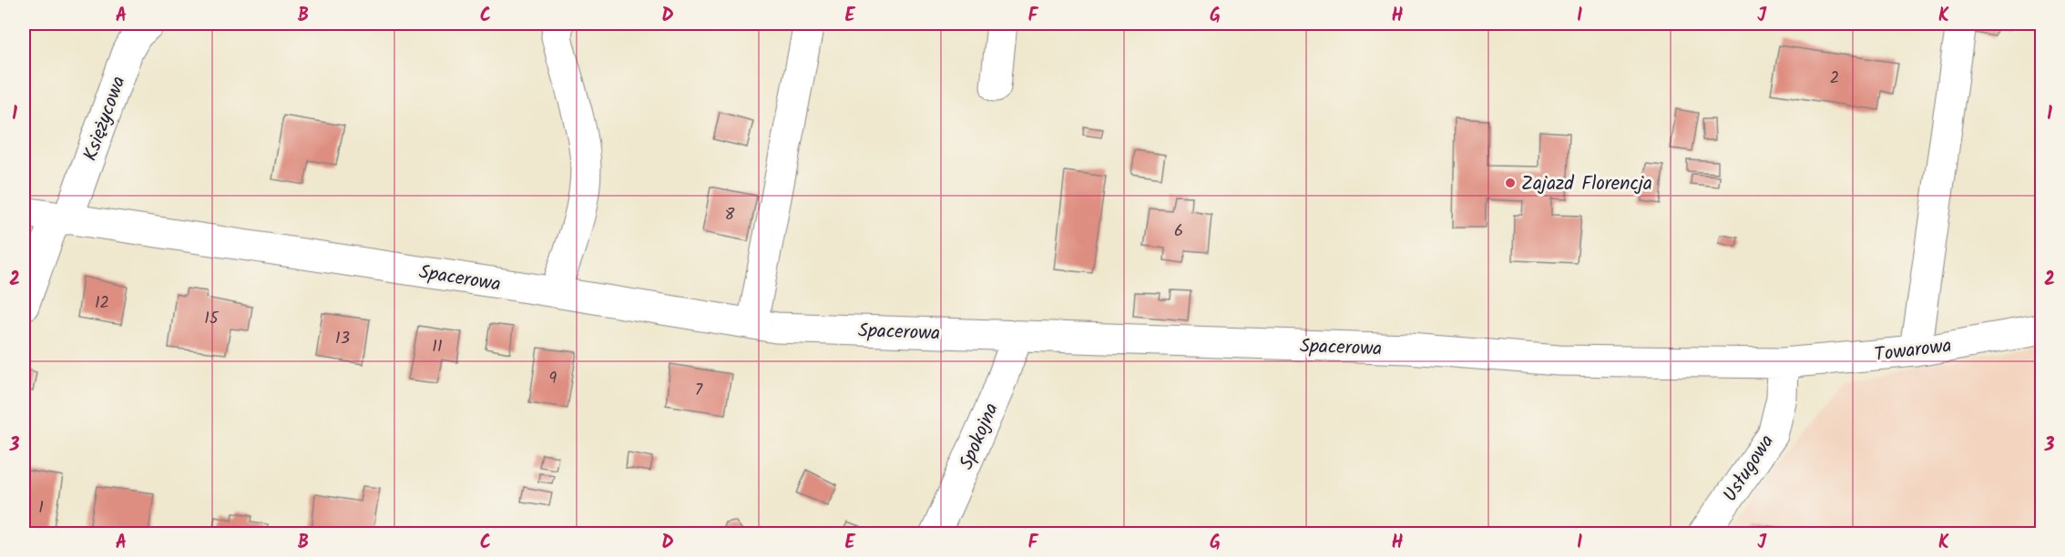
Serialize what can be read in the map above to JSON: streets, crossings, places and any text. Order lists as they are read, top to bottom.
{
  "streets": {
    "street": [
      "Księżycowa",
      "Spacerowa",
      "Towarowa",
      "Spokojna",
      "Usługowa"
    ]
  },
  "crossings": [
    ["Księżycowa", "Spacerowa"],
    ["Spacerowa", "Towarowa"],
    ["Spacerowa", "Spokojna"],
    ["Spacerowa", "Usługowa"],
    ["Towarowa", "Usługowa"]
  ],
  "places": ["Zajazd Florencja"],
  "house_numbers": [
    "2",
    "8",
    "6",
    "12",
    "15",
    "13",
    "11",
    "9",
    "7",
    "1"
  ],
  "grid": {
    "columns": [
      "A",
      "B",
      "C",
      "D",
      "E",
      "F",
      "G",
      "H",
      "I",
      "J",
      "K"
    ],
    "rows": ["1", "2", "3"]
  }
}
